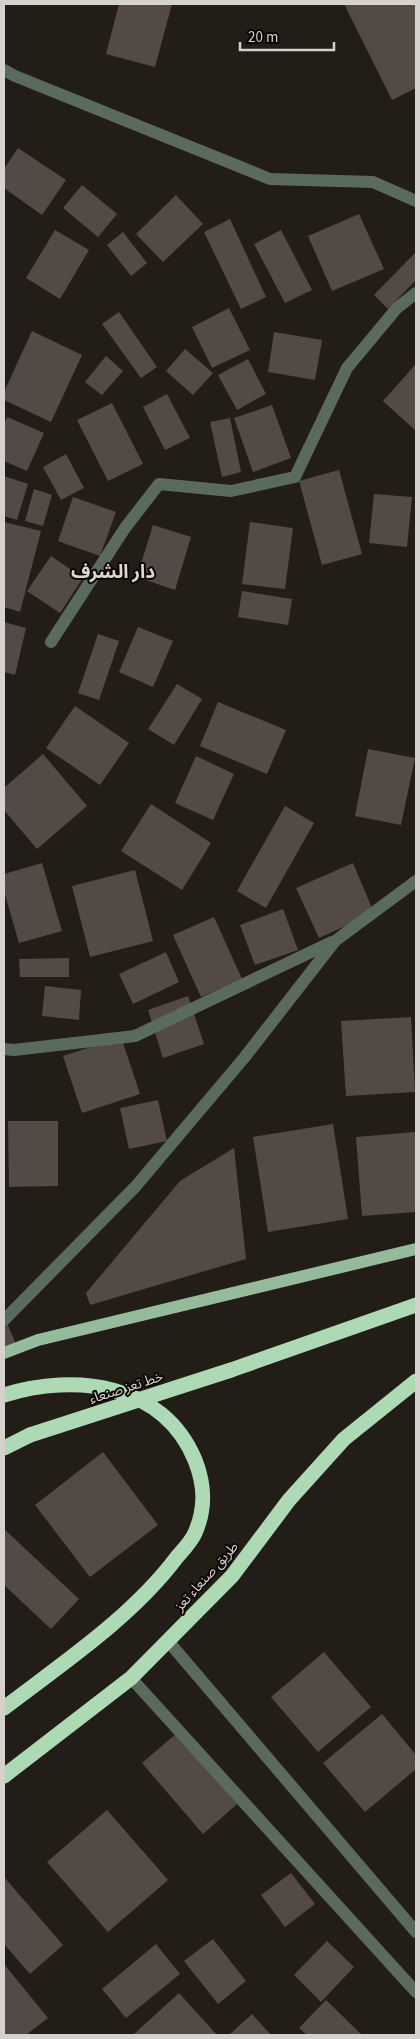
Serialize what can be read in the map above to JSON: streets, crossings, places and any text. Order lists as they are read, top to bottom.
{
  "streets": {
    "highway": ["خط تعز صنعاء", "طريق صنعاء تعز"]
  },
  "districts": ["دار الشرف"],
  "scale_bar": "20 m"
}
